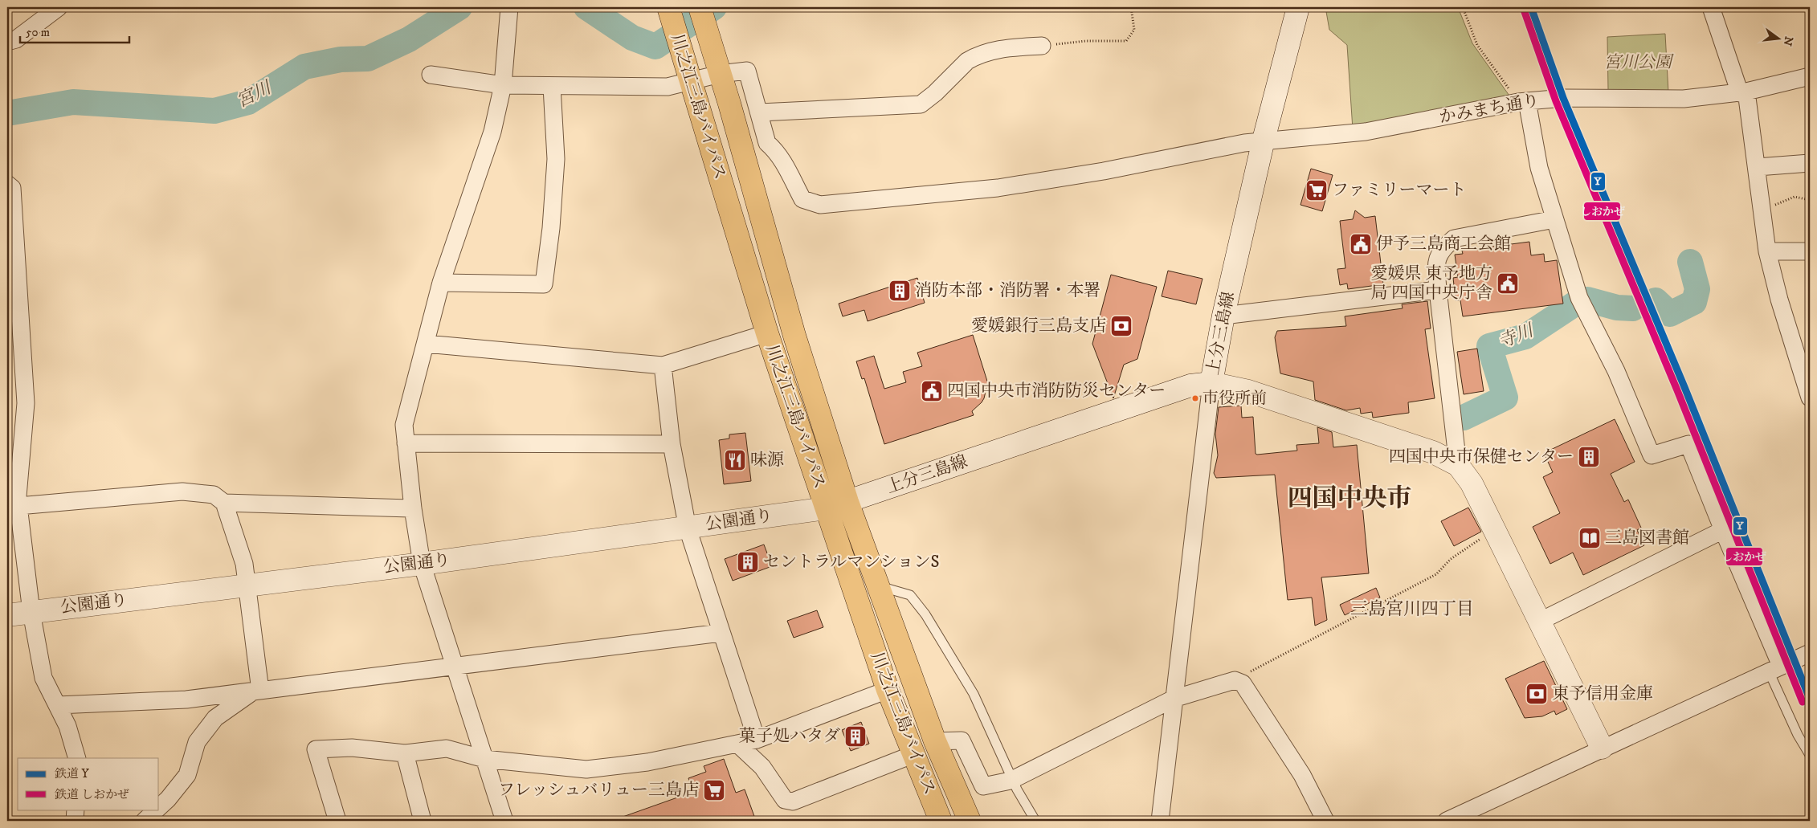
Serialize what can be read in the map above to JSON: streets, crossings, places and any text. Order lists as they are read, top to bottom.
{
  "streets": {
    "highway": ["川之江三島バイパス"],
    "street": ["かみまち通り", "上分三島線", "公園通り"]
  },
  "crossings": [
    ["川之江三島バイパス", "かみまち通り"],
    ["川之江三島バイパス", "上分三島線"],
    ["川之江三島バイパス", "公園通り"],
    ["かみまち通り", "上分三島線"],
    ["上分三島線", "公園通り"]
  ],
  "districts": ["四国中央市", "三島宮川四丁目"],
  "water": ["宮川", "寺川"],
  "parks": ["宮川公園"],
  "places": {
    "supermarket": ["ファミリーマート", "フレッシュバリュー三島店"],
    "public building": ["伊予三島商工会館", "愛媛県 東予地方 局 四国中央庁舎", "四国中央市消防防災センター"],
    "building": [
      "消防本部・消防署・本署",
      "四国中央市保健センター",
      "セントラルマンションS",
      "菓子処ハタダ"
    ],
    "bank": ["愛媛銀行三島支店", "東予信用金庫"],
    "other": ["市役所前"],
    "restaurant": ["味源"],
    "library": ["三島図書館"]
  },
  "lines": ["rail line Y", "rail line しおかぜ"],
  "legend": ["鉄道 Y", "鉄道 しおかぜ"],
  "scale_bar": "50 m",
  "north": "right"
}
